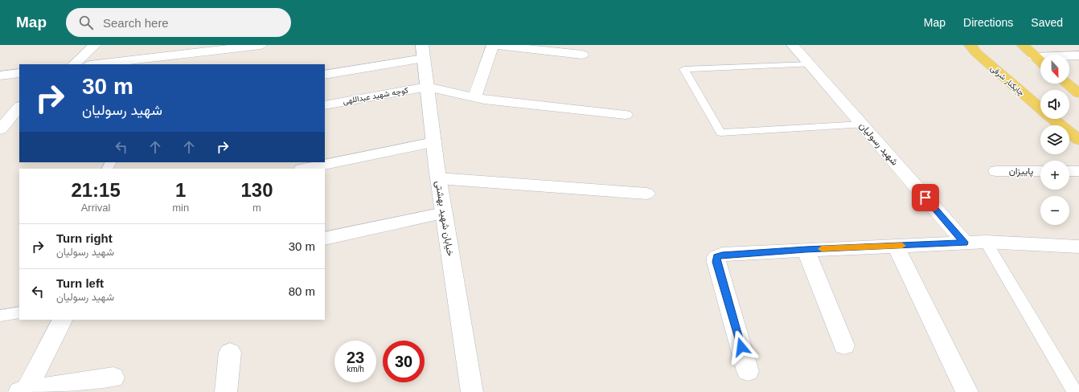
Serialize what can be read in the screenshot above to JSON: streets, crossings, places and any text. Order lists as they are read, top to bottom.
{
  "streets": {
    "main road": ["چایکنار شرقی"],
    "street": [
      "کوچه شهید عبداللهی",
      "شهید رسولیان",
      "پاییزان",
      "خیابان شهید بهشتی"
    ]
  },
  "crossings": [
    ["کوچه شهید عبداللهی", "خیابان شهید بهشتی"]
  ],
  "north": "bottom",
  "page": {
    "header": "Map",
    "search": "Search here",
    "nav": ["Map", "Directions", "Saved"],
    "map_buttons": ["+", "−"],
    "turn": ["30 m", "شهید رسولیان"],
    "eta": [
      "21:15",
      "Arrival",
      "1",
      "min",
      "130",
      "m"
    ],
    "list": [
      {
        "name": "Turn right",
        "note": "شهید رسولیان",
        "value": "30 m"
      },
      {
        "name": "Turn left",
        "note": "شهید رسولیان",
        "value": "80 m"
      }
    ],
    "speed": "23 km/h",
    "limit": "30"
  }
}
